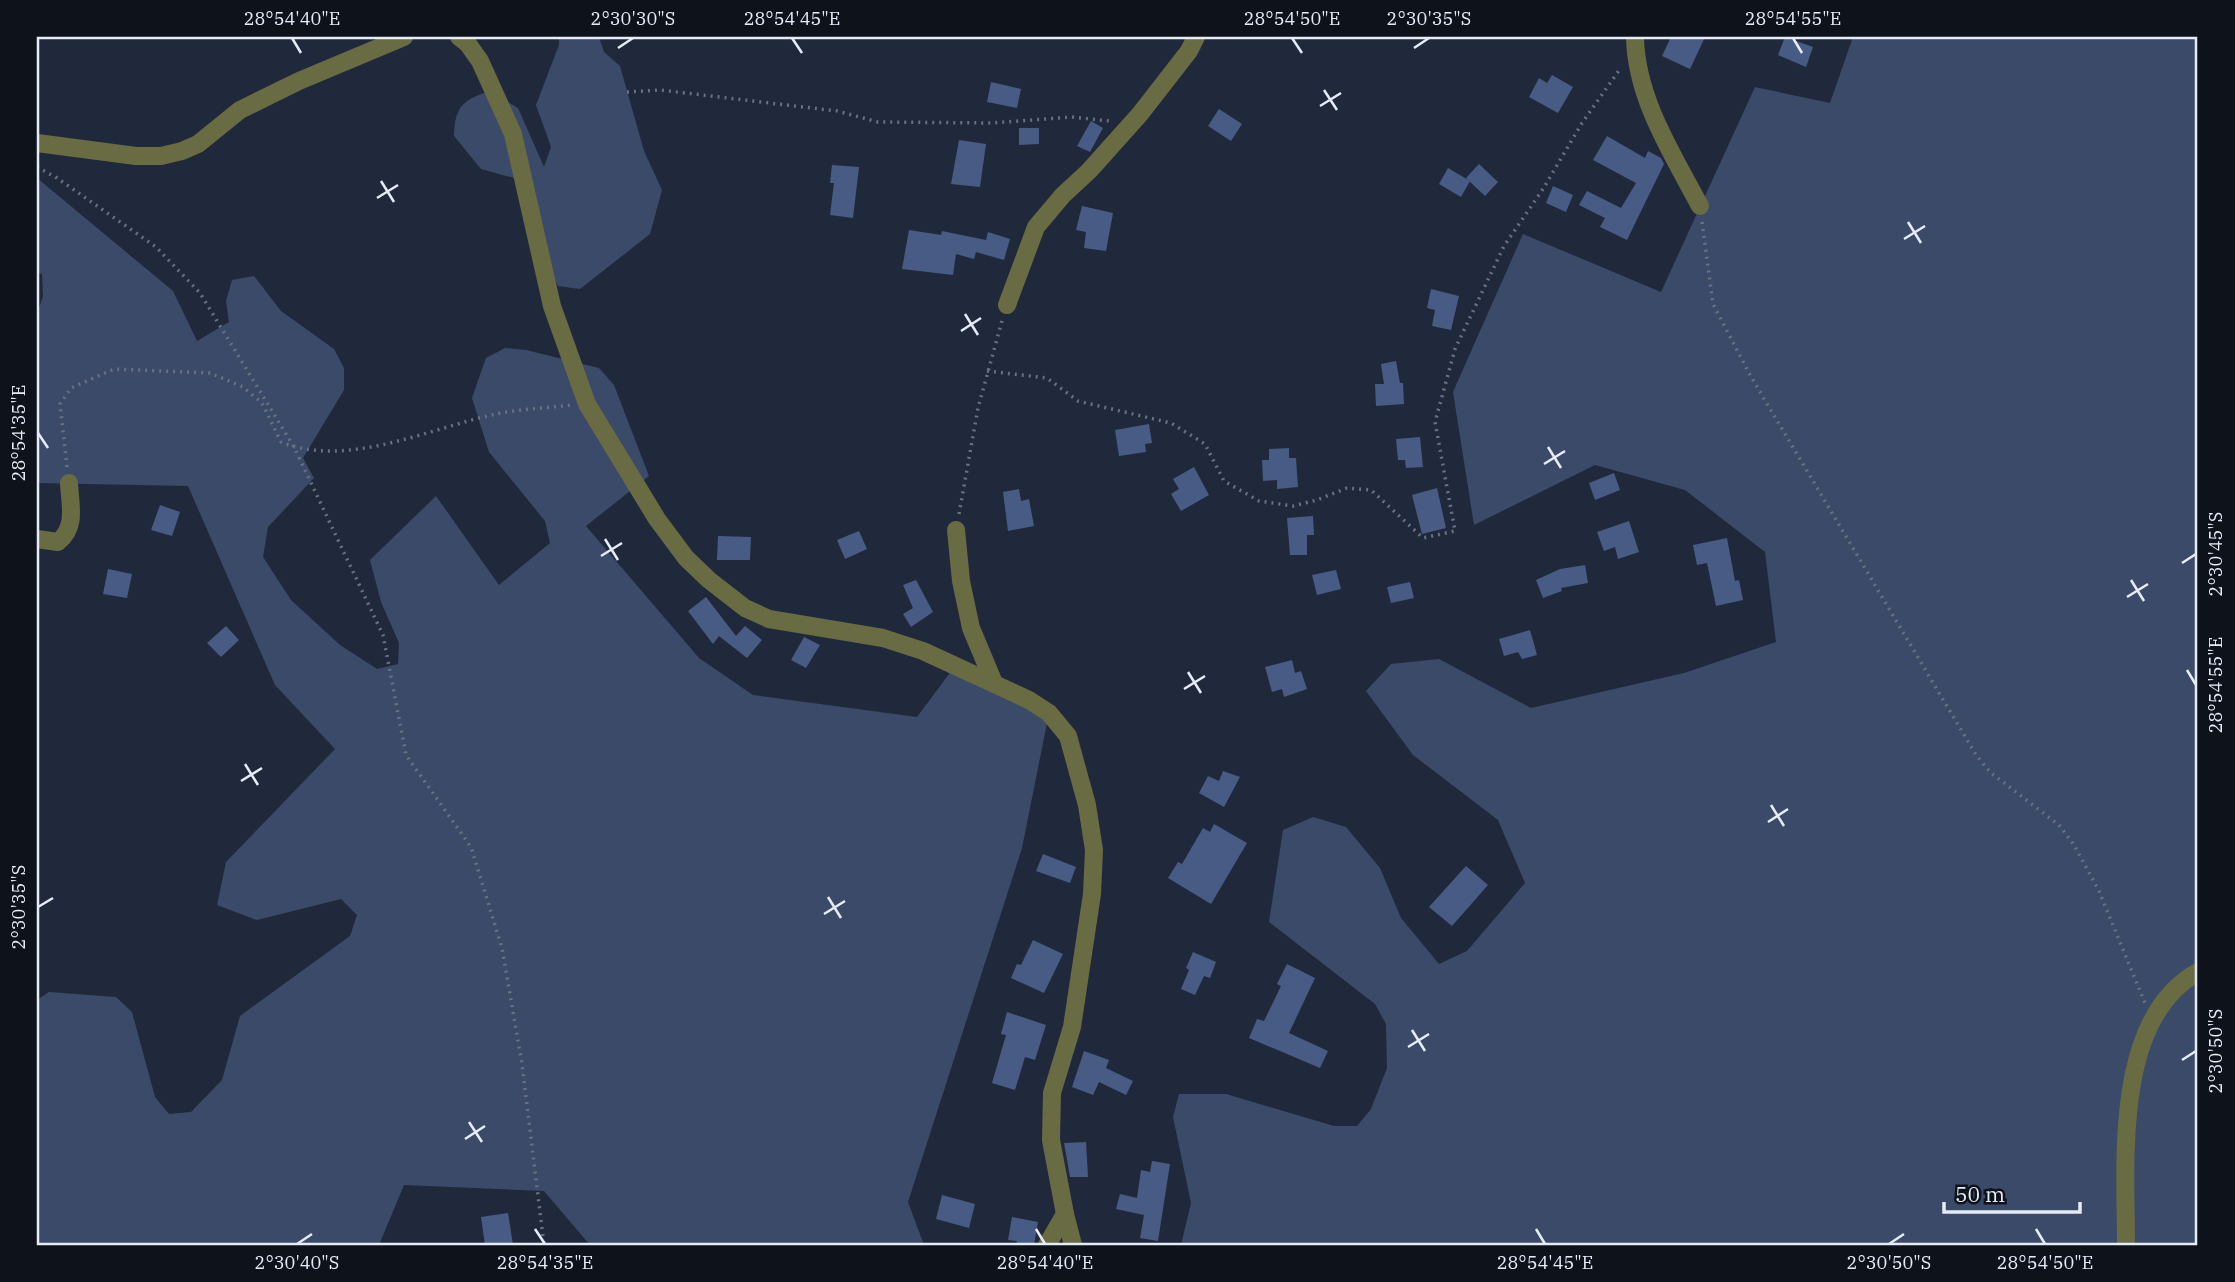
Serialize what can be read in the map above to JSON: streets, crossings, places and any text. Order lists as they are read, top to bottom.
{
  "scale_bar": "50 m",
  "coordinates": [
    "28°54'40\"E",
    "2°30'30\"S",
    "28°54'45\"E",
    "28°54'50\"E",
    "2°30'35\"S",
    "28°54'55\"E",
    "28°54'35\"E",
    "2°30'45\"S",
    "2°30'50\"S",
    "2°30'40\"S"
  ]
}
